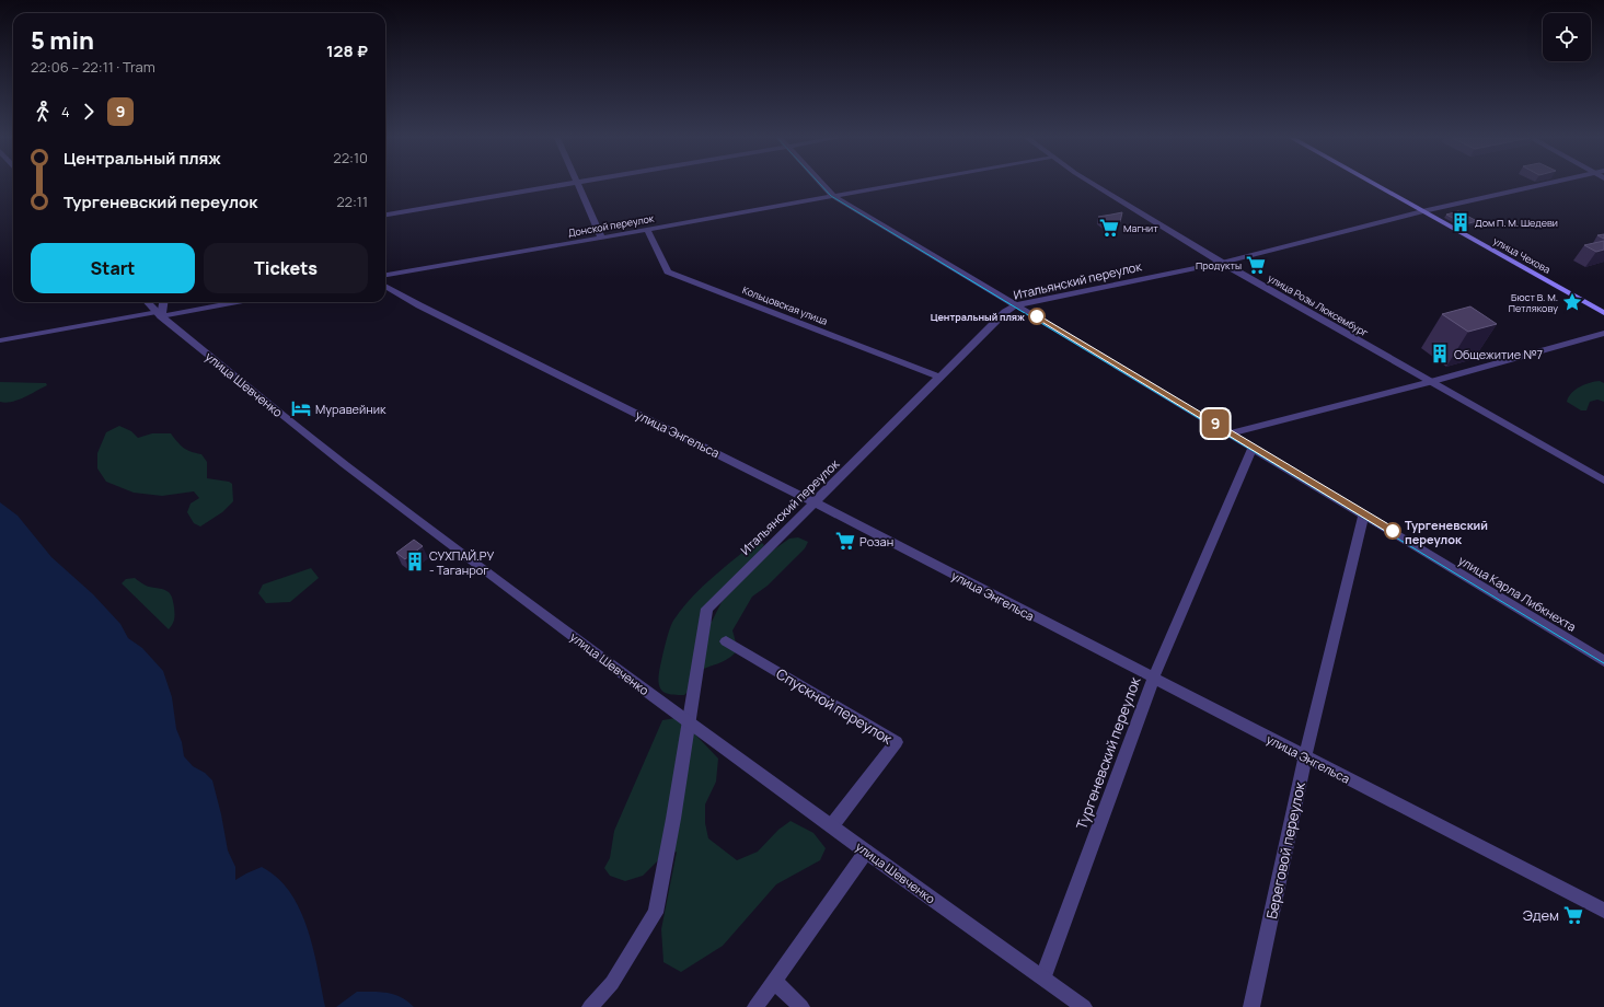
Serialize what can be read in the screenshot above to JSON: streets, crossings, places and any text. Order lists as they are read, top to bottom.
{
  "streets": {
    "main road": ["улица Чехова"],
    "street": [
      "Донской переулок",
      "Итальянский переулок",
      "Кольцовская улица",
      "улица Розы Люксембург",
      "улица Шевченко",
      "улица Энгельса",
      "улица Карла Либкнехта",
      "Спускной переулок",
      "Тургеневский переулок",
      "Береговой переулок"
    ]
  },
  "crossings": [
    ["Донской переулок", "Кольцовская улица"],
    ["Донской переулок", "улица Карла Либкнехта"],
    ["улица Чехова", "Итальянский переулок"],
    ["Итальянский переулок", "Кольцовская улица"],
    ["Итальянский переулок", "улица Розы Люксембург"],
    ["Итальянский переулок", "улица Энгельса"],
    ["Итальянский переулок", "улица Карла Либкнехта"],
    ["улица Шевченко", "Спускной переулок"],
    ["улица Шевченко", "Тургеневский переулок"],
    ["улица Энгельса", "Тургеневский переулок"],
    ["улица Энгельса", "Береговой переулок"],
    ["улица Карла Либкнехта", "Тургеневский переулок"],
    ["улица Карла Либкнехта", "Береговой переулок"]
  ],
  "places": {
    "building": ["Дом П. М. Шедеви", "Общежитие №7", "СУХПАЙ.РУ - Таганрог"],
    "supermarket": [
      "Магнит",
      "Продукты",
      "Розан",
      "Эдем"
    ],
    "place": ["Бюст В. М. Петлякову"],
    "other": ["Центральный пляж", "Тургеневский переулок"],
    "hotel": ["Муравейник"]
  },
  "lines": ["tram line 9"],
  "page": {
    "on_map": "9",
    "heading": ["5 min", "22:06 – 22:11 · Tram", "128 ₽"],
    "legs": ["4", "9"],
    "list": [
      {
        "name": "Центральный пляж",
        "value": "22:10"
      },
      {
        "name": "Тургеневский переулок",
        "value": "22:11"
      }
    ],
    "buttons": ["Start", "Tickets"]
  }
}
